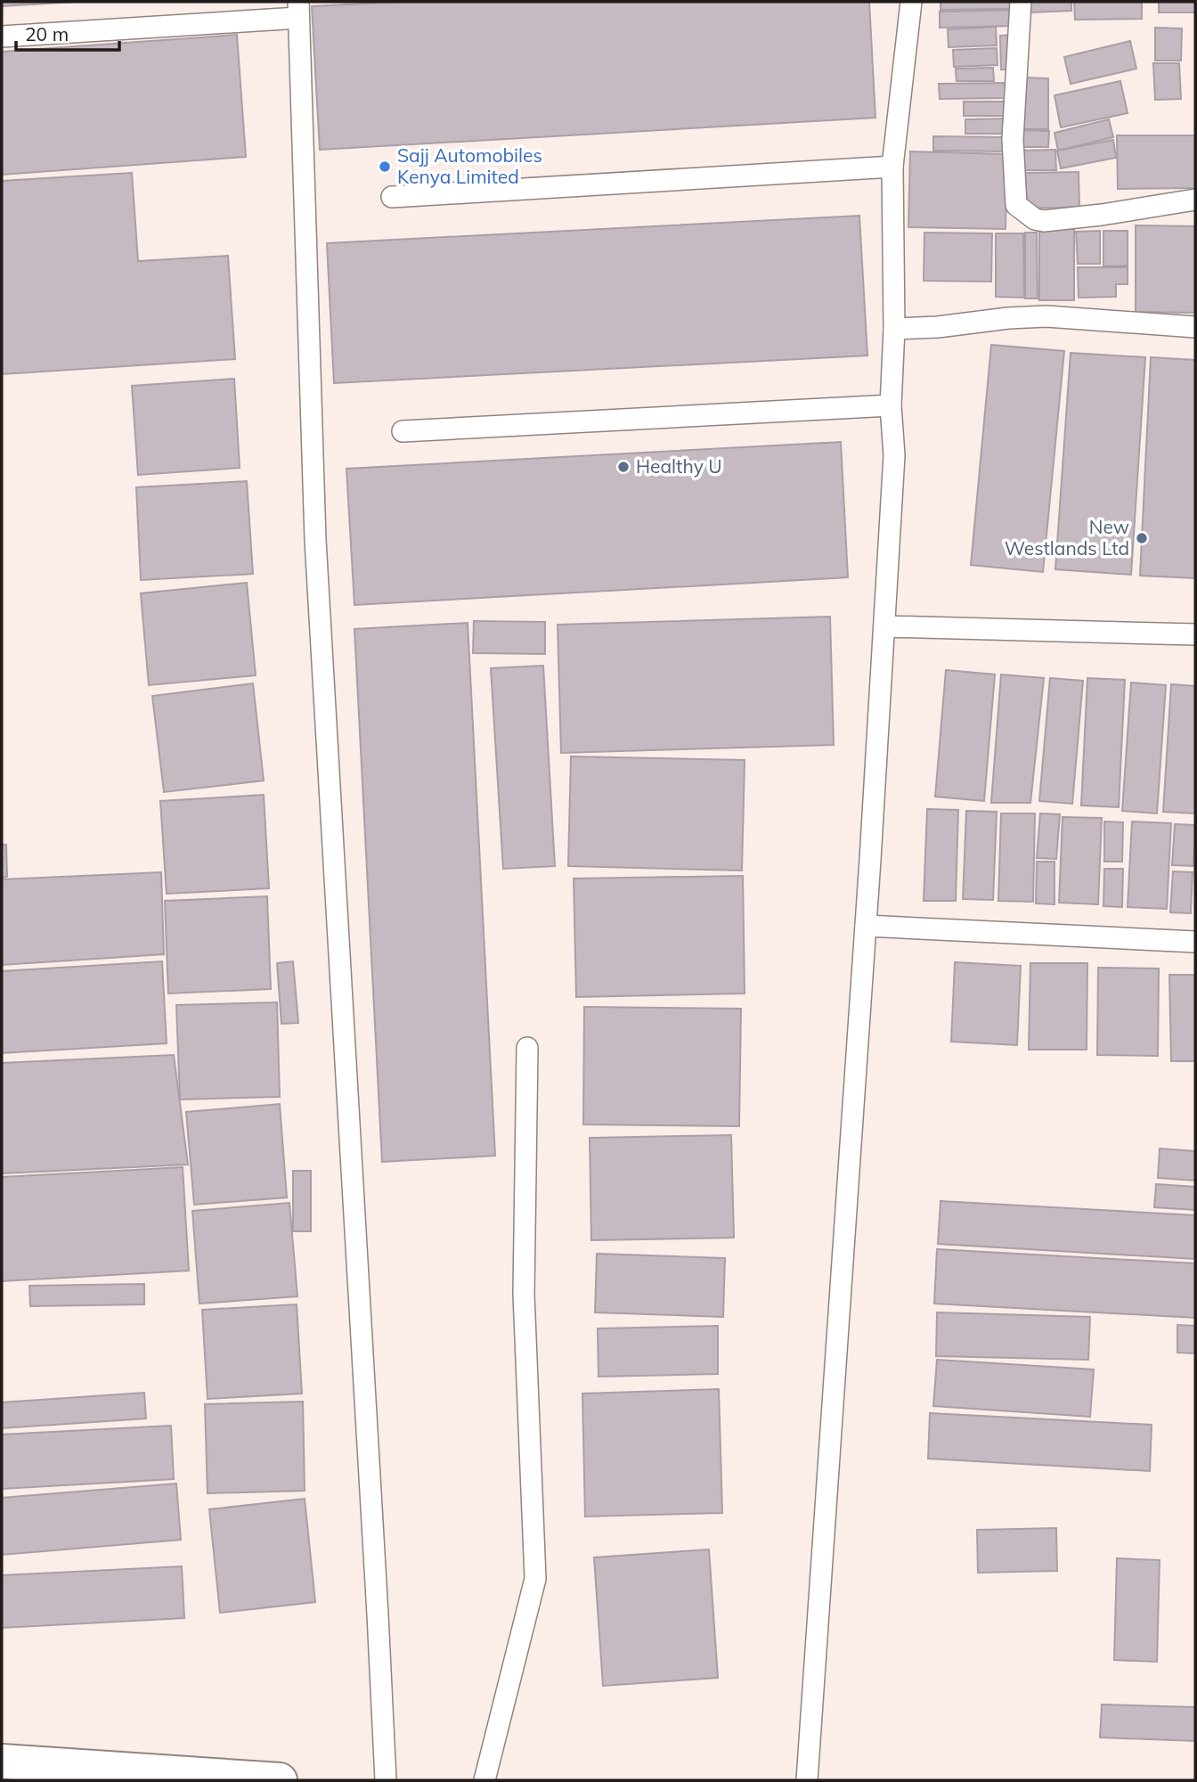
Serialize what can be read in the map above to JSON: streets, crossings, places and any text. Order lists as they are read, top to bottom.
{
  "places": ["Sajj Automobiles Kenya Limited", "Healthy U", "New Westlands Ltd"],
  "scale_bar": "20 m"
}
